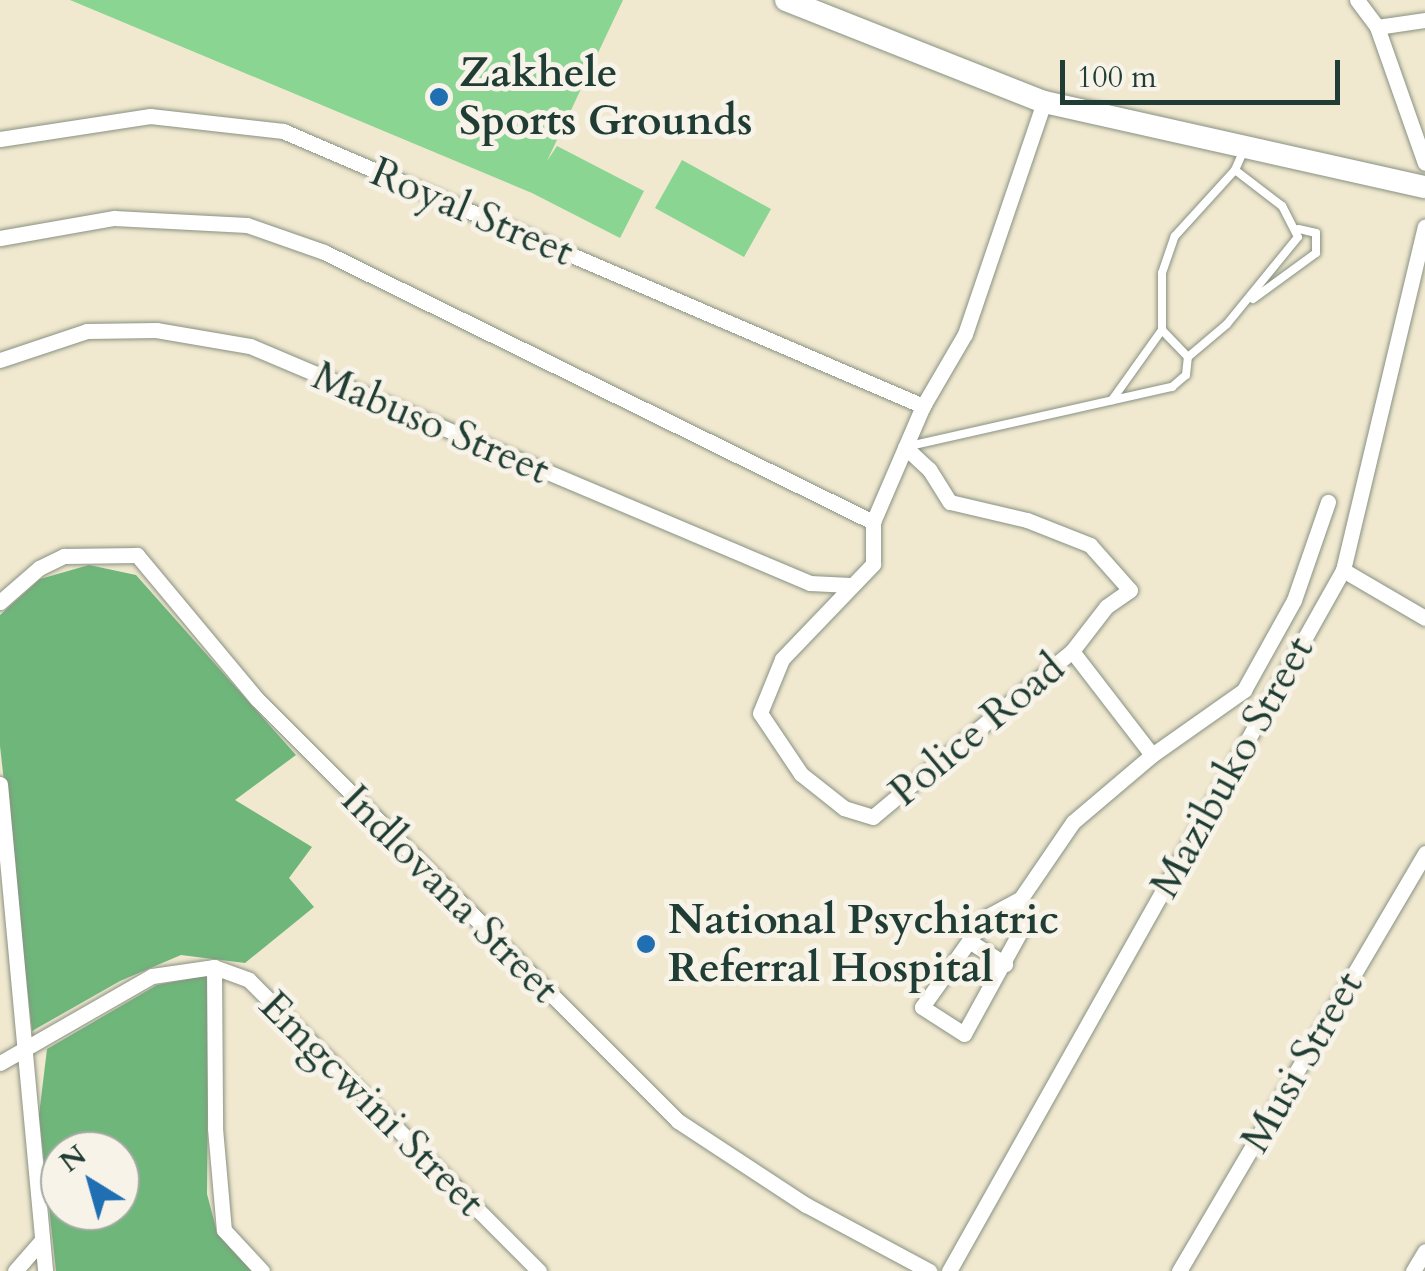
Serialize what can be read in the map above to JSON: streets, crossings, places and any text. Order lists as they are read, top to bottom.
{
  "streets": {
    "street": [
      "Royal Street",
      "Mabuso Street",
      "Police Road",
      "Mazibuko Street",
      "Indlovana Street",
      "Musi Street",
      "Emgcwini Street"
    ]
  },
  "crossings": [
    ["Royal Street", "Police Road"],
    ["Mabuso Street", "Police Road"]
  ],
  "places": ["Zakhele Sports Grounds", "National Psychiatric Referral Hospital"],
  "scale_bar": "100 m",
  "north": "top left"
}
